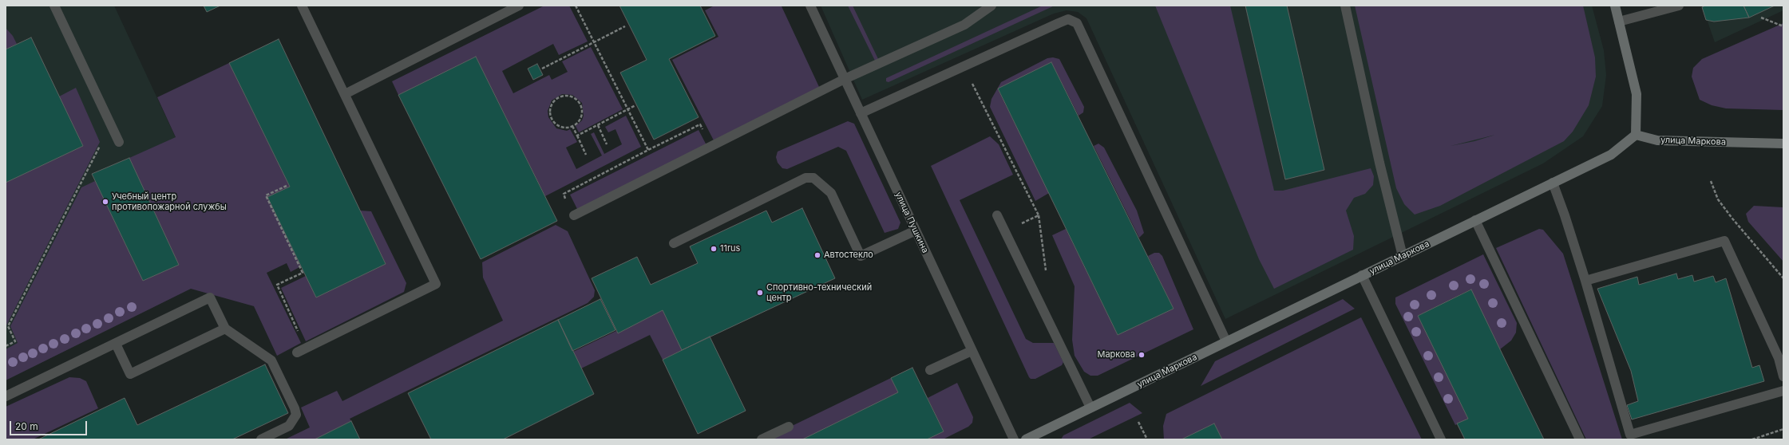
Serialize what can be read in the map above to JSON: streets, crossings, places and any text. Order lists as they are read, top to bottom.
{
  "streets": {
    "street": ["улица Маркова", "улица Пушкина"]
  },
  "places": [
    "Учебный центр противопожарной службы",
    "11rus",
    "Автостекло",
    "Спортивно-технический центр",
    "Маркова"
  ],
  "scale_bar": "20 m"
}
